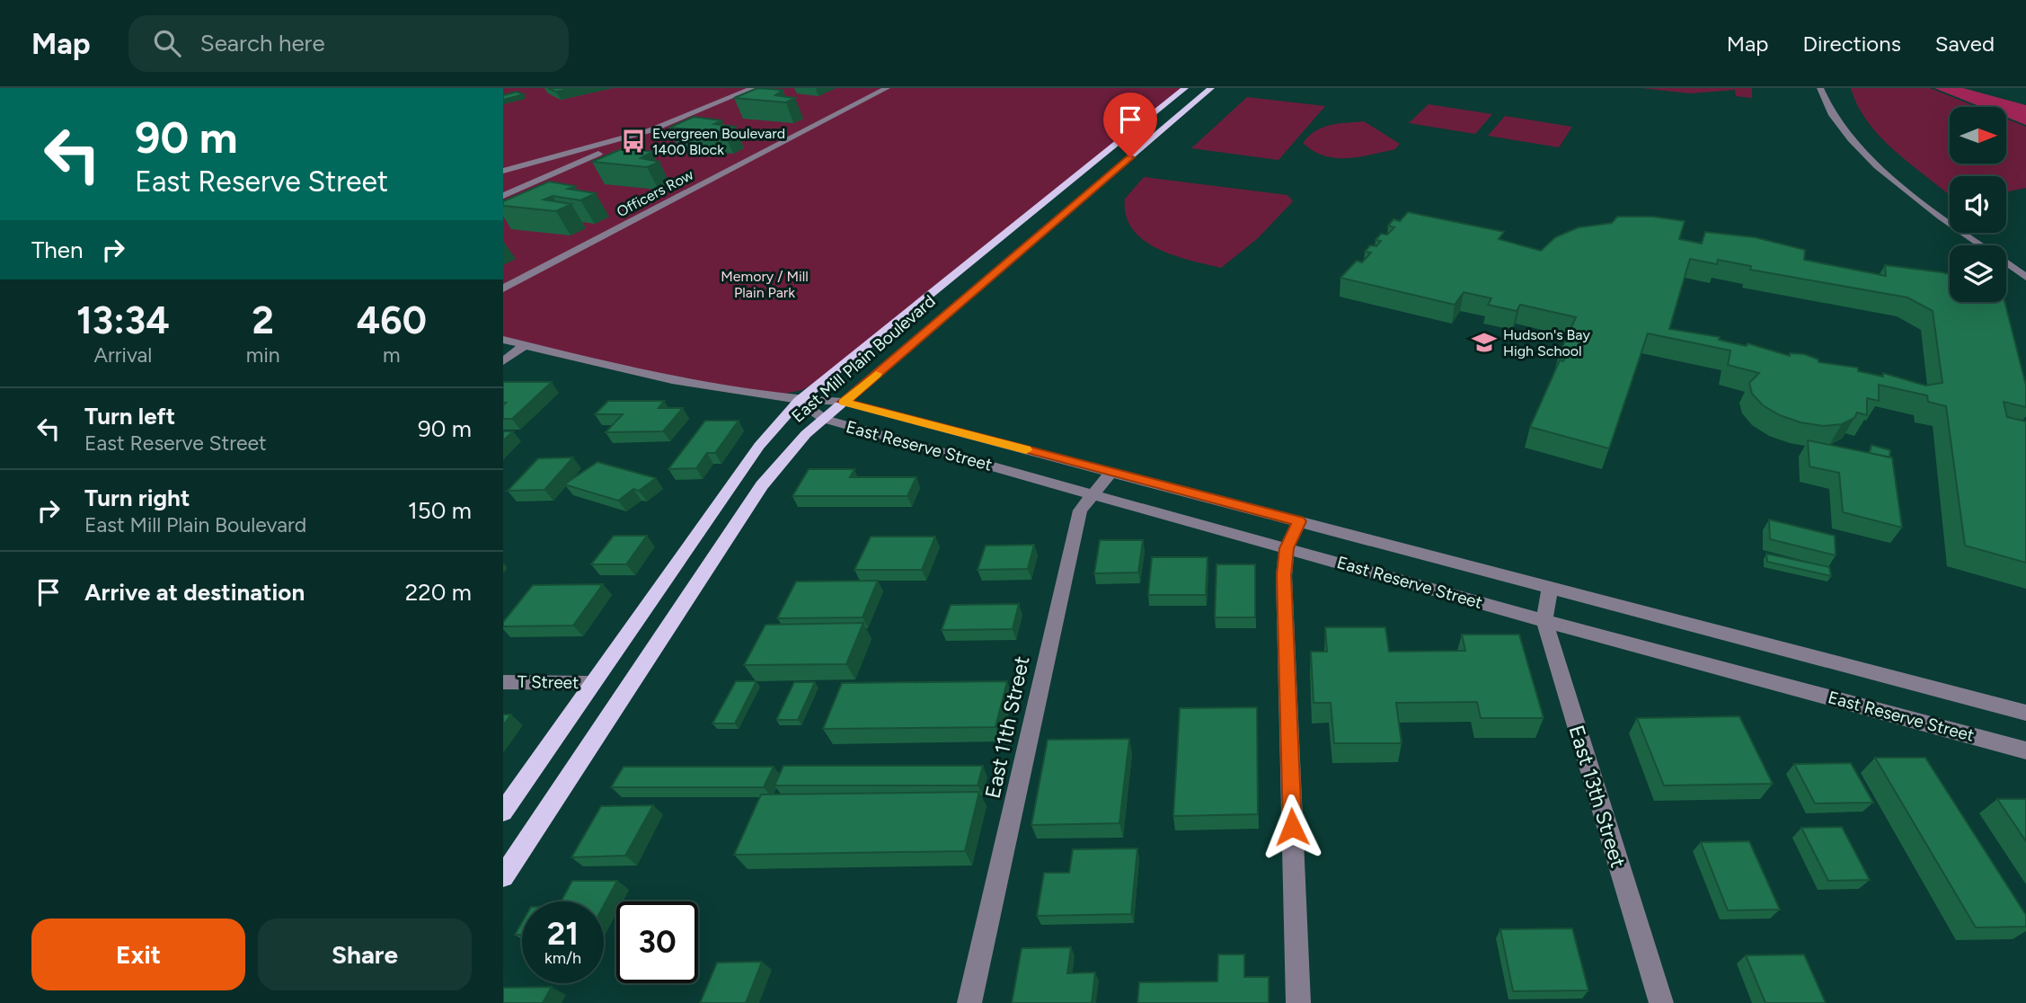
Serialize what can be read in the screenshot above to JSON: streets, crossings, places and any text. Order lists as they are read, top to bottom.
{
  "streets": {
    "main road": ["East Mill Plain Boulevard"],
    "street": [
      "Officers Row",
      "East Reserve Street",
      "T Street",
      "East 11th Street",
      "East 13th Street"
    ]
  },
  "crossings": [
    ["East Mill Plain Boulevard", "East Reserve Street"],
    ["East Mill Plain Boulevard", "T Street"],
    ["East Reserve Street", "East 11th Street"],
    ["East Reserve Street", "East 13th Street"]
  ],
  "parks": ["Memory / Mill Plain Park"],
  "places": {
    "bus stop": ["Evergreen Boulevard 1400 Block"],
    "school or university": ["Hudson's Bay High School"]
  },
  "north": "right",
  "page": {
    "header": "Map",
    "search": "Search here",
    "nav": ["Map", "Directions", "Saved"],
    "turn": ["90 m", "East Reserve Street"],
    "then": "Then",
    "eta": [
      "13:34",
      "Arrival",
      "2",
      "min",
      "460",
      "m"
    ],
    "list": [
      {
        "name": "Turn left",
        "note": "East Reserve Street",
        "value": "90 m"
      },
      {
        "name": "Turn right",
        "note": "East Mill Plain Boulevard",
        "value": "150 m"
      },
      {
        "name": "Arrive at destination",
        "value": "220 m"
      }
    ],
    "speed": "21 km/h",
    "limit": "30",
    "buttons": ["Exit", "Share"]
  }
}
